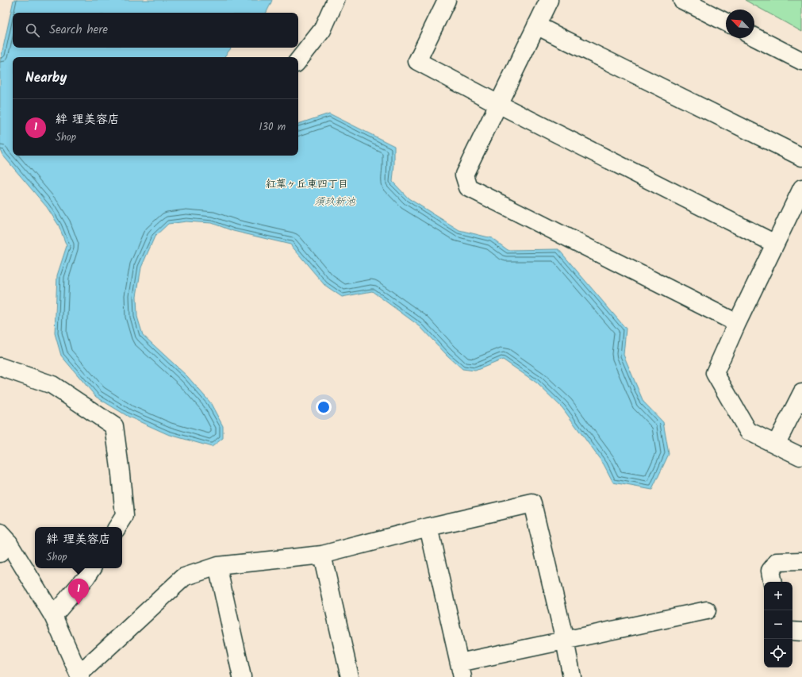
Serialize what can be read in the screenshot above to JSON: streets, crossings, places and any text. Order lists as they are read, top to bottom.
{
  "districts": ["紅葉ヶ丘東四丁目"],
  "water": ["須玖新池"],
  "north": "top left",
  "page": {
    "search": "Search here",
    "heading": "Nearby",
    "list": [
      {
        "mark": "1",
        "name": "絆 理美容店",
        "note": "Shop",
        "value": "130 m"
      }
    ],
    "popup": ["絆 理美容店", "Shop"],
    "pins": "1",
    "map_buttons": ["+", "−"]
  }
}
